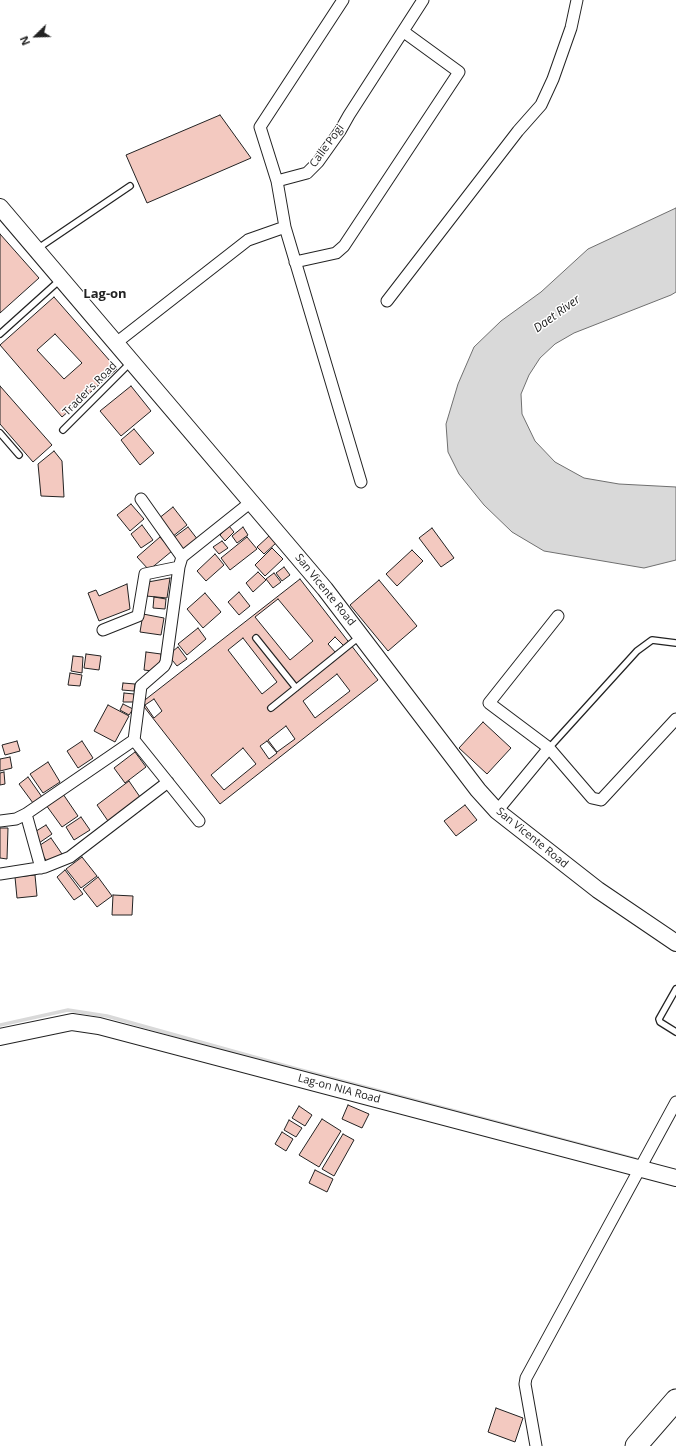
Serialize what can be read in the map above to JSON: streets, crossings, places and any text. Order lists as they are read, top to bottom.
{
  "streets": {
    "main road": ["San Vicente Road", "Lag-on NIA Road"],
    "street": ["Calle Pogi"],
    "lane": ["Trader's Road"]
  },
  "crossings": [
    ["Trader's Road", "San Vicente Road"]
  ],
  "districts": ["Lag-on"],
  "water": ["Daet River"],
  "north": "bottom left"
}
